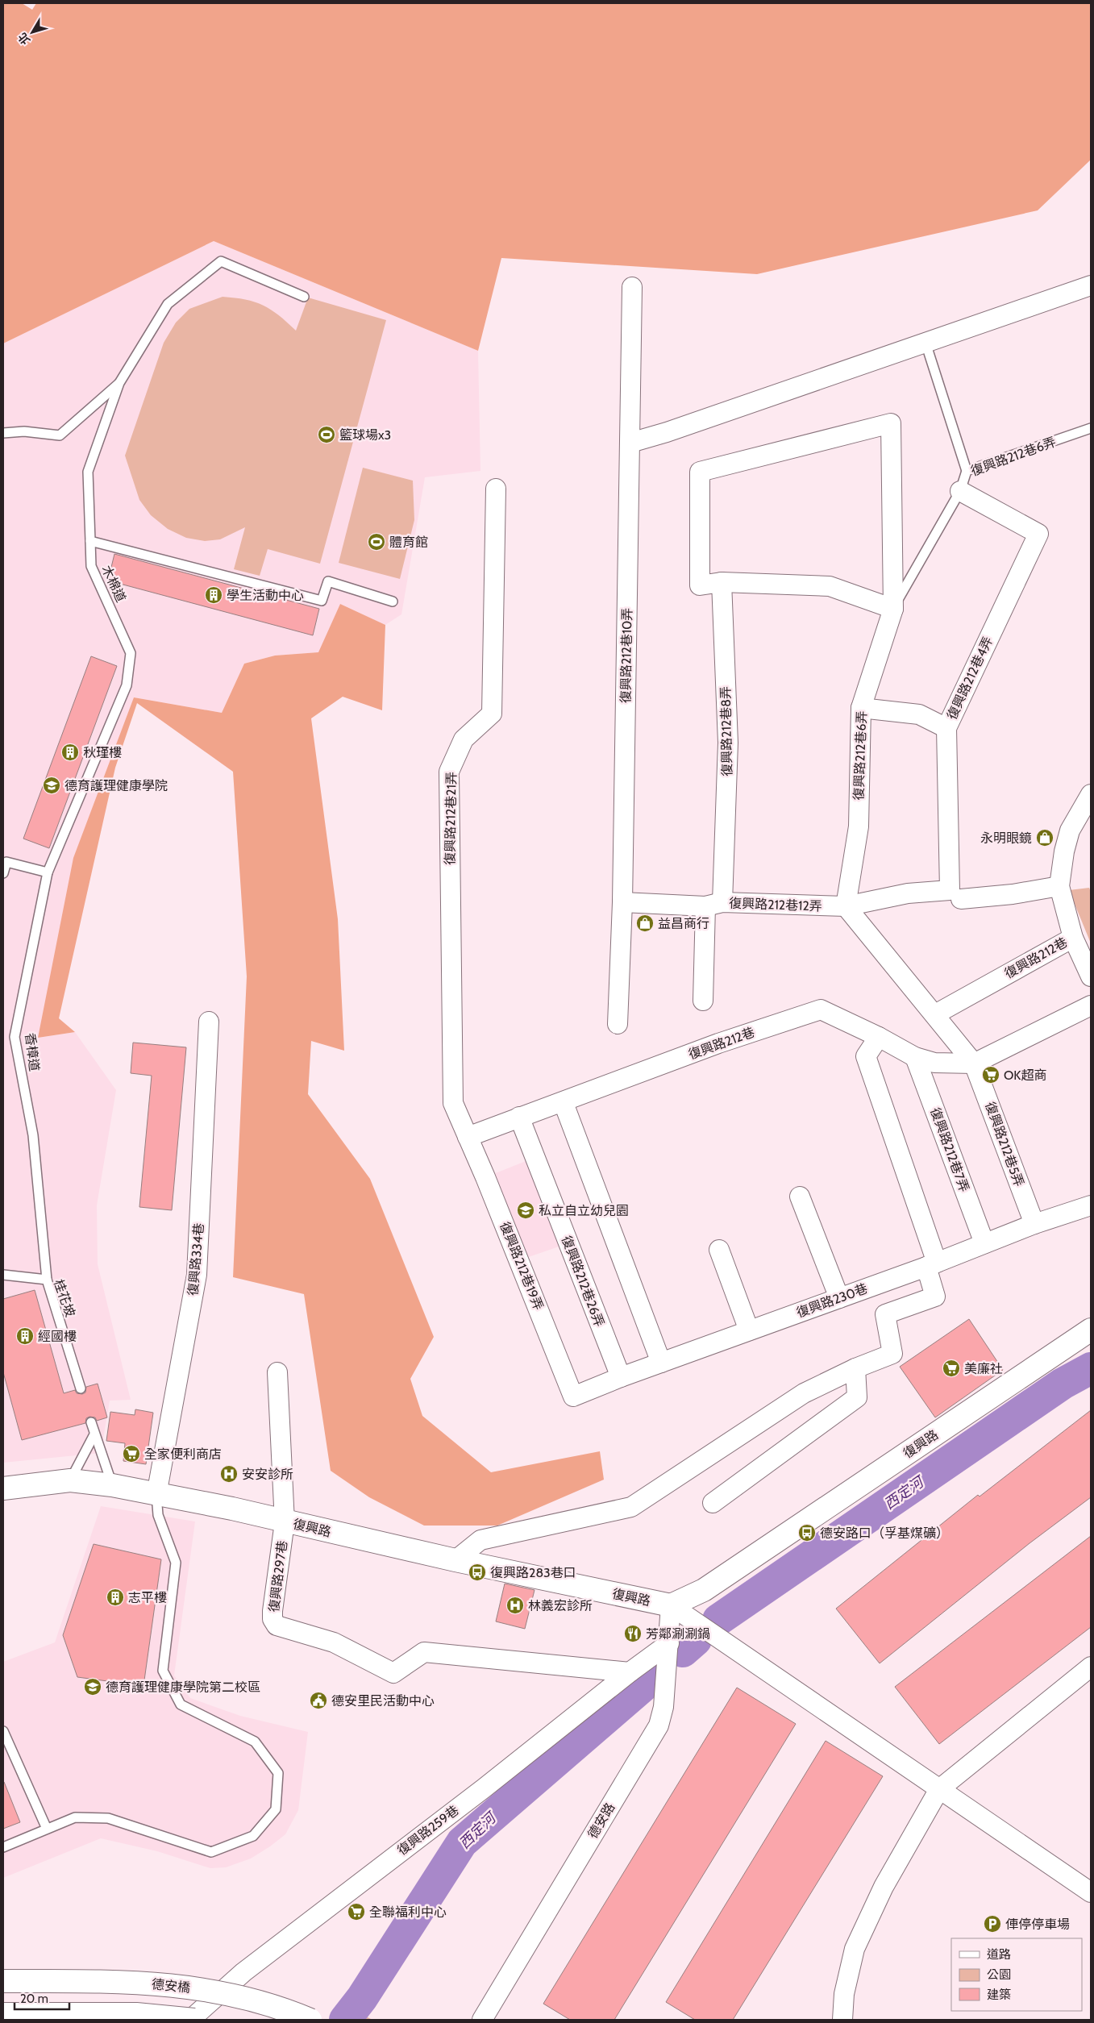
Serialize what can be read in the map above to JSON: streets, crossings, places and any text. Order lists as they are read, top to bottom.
{
  "streets": {
    "street": [
      "復興路212巷6弄",
      "復興路212巷10弄",
      "復興路212巷4弄",
      "復興路212巷8弄",
      "復興路212巷21弄",
      "復興路212巷12弄",
      "復興路212巷",
      "復興路212巷5弄",
      "復興路212巷7弄",
      "復興路334巷",
      "復興路212巷19弄",
      "復興路212巷26弄",
      "復興路230巷",
      "復興路",
      "復興路297巷",
      "德安路",
      "復興路259巷",
      "德安橋"
    ],
    "lane": ["木棉道", "香樟道", "桂花坡"]
  },
  "crossings": [
    ["復興路212巷6弄", "復興路212巷4弄"],
    ["復興路212巷6弄", "復興路212巷12弄"],
    ["木棉道", "香樟道"],
    ["復興路212巷10弄", "復興路212巷12弄"],
    ["復興路212巷4弄", "復興路212巷12弄"],
    ["復興路212巷8弄", "復興路212巷12弄"],
    ["復興路212巷21弄", "復興路212巷"],
    ["復興路212巷21弄", "復興路212巷19弄"],
    ["復興路212巷", "復興路212巷5弄"],
    ["復興路212巷", "復興路212巷7弄"],
    ["復興路212巷", "復興路212巷19弄"],
    ["復興路212巷", "復興路212巷26弄"],
    ["香樟道", "桂花坡"],
    ["復興路212巷5弄", "復興路230巷"],
    ["復興路212巷7弄", "復興路230巷"],
    ["復興路334巷", "復興路"],
    ["復興路212巷19弄", "復興路230巷"],
    ["復興路212巷26弄", "復興路230巷"],
    ["復興路", "復興路297巷"],
    ["復興路", "德安路"],
    ["復興路297巷", "復興路259巷"],
    ["德安路", "復興路259巷"]
  ],
  "water": ["西定河"],
  "places": {
    "sports": ["籃球場x3", "體育館"],
    "building": [
      "學生活動中心",
      "秋瑾樓",
      "經國樓",
      "志平樓"
    ],
    "school or university": ["德育護理健康學院", "私立自立幼兒園", "德育護理健康學院第二校區"],
    "shop": ["永明眼鏡", "益昌商行"],
    "supermarket": [
      "OK超商",
      "美廉社",
      "全家便利商店",
      "全聯福利中心"
    ],
    "hospital": ["安安診所", "林義宏診所"],
    "bus stop": ["德安路口（孚基煤礦）", "復興路283巷口"],
    "restaurant": ["芳鄰涮涮鍋"],
    "public building": ["德安里民活動中心"],
    "parking": ["俥停停車場"]
  },
  "legend": ["道路", "公園", "建築"],
  "scale_bar": "20 m",
  "north": "bottom left"
}
